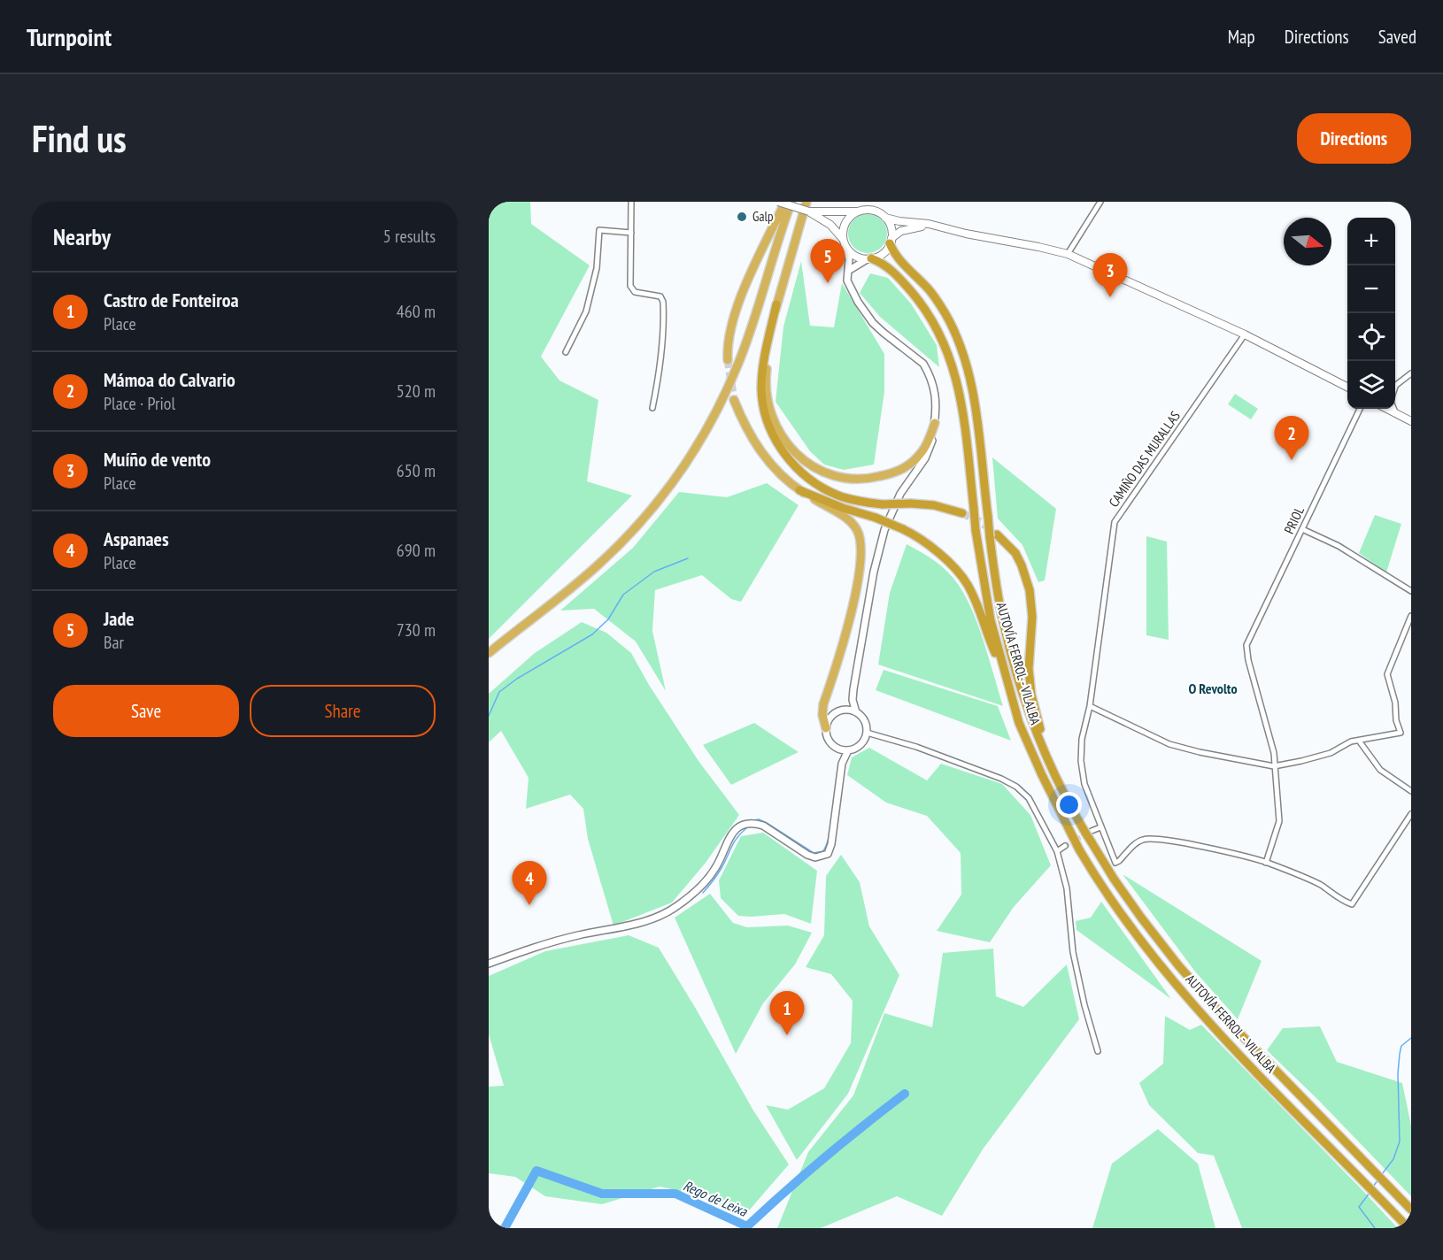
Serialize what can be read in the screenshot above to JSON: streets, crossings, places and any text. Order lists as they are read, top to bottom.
{
  "streets": {
    "highway": ["AUTOVÍA FERROL - VILALBA"],
    "street": ["CAMIÑO DAS MURALLAS", "PRIOL"]
  },
  "districts": ["O Revolto"],
  "water": ["Rego de Leixa"],
  "places": ["Galp"],
  "north": "right",
  "page": {
    "header": "Turnpoint",
    "nav": ["Map", "Directions", "Saved"],
    "buttons": [
      "Directions",
      ["Save", "Share"]
    ],
    "title": "Find us",
    "heading": ["Nearby", "5 results"],
    "map_buttons": ["+", "−"],
    "pins": [
      "5",
      "3",
      "2",
      "4",
      "1"
    ],
    "list": [
      {
        "mark": "1",
        "name": "Castro de Fonteiroa",
        "note": "Place",
        "value": "460 m"
      },
      {
        "mark": "2",
        "name": "Mámoa do Calvario",
        "note": "Place · Priol",
        "value": "520 m"
      },
      {
        "mark": "3",
        "name": "Muíño de vento",
        "note": "Place",
        "value": "650 m"
      },
      {
        "mark": "4",
        "name": "Aspanaes",
        "note": "Place",
        "value": "690 m"
      },
      {
        "mark": "5",
        "name": "Jade",
        "note": "Bar",
        "value": "730 m"
      }
    ]
  }
}
